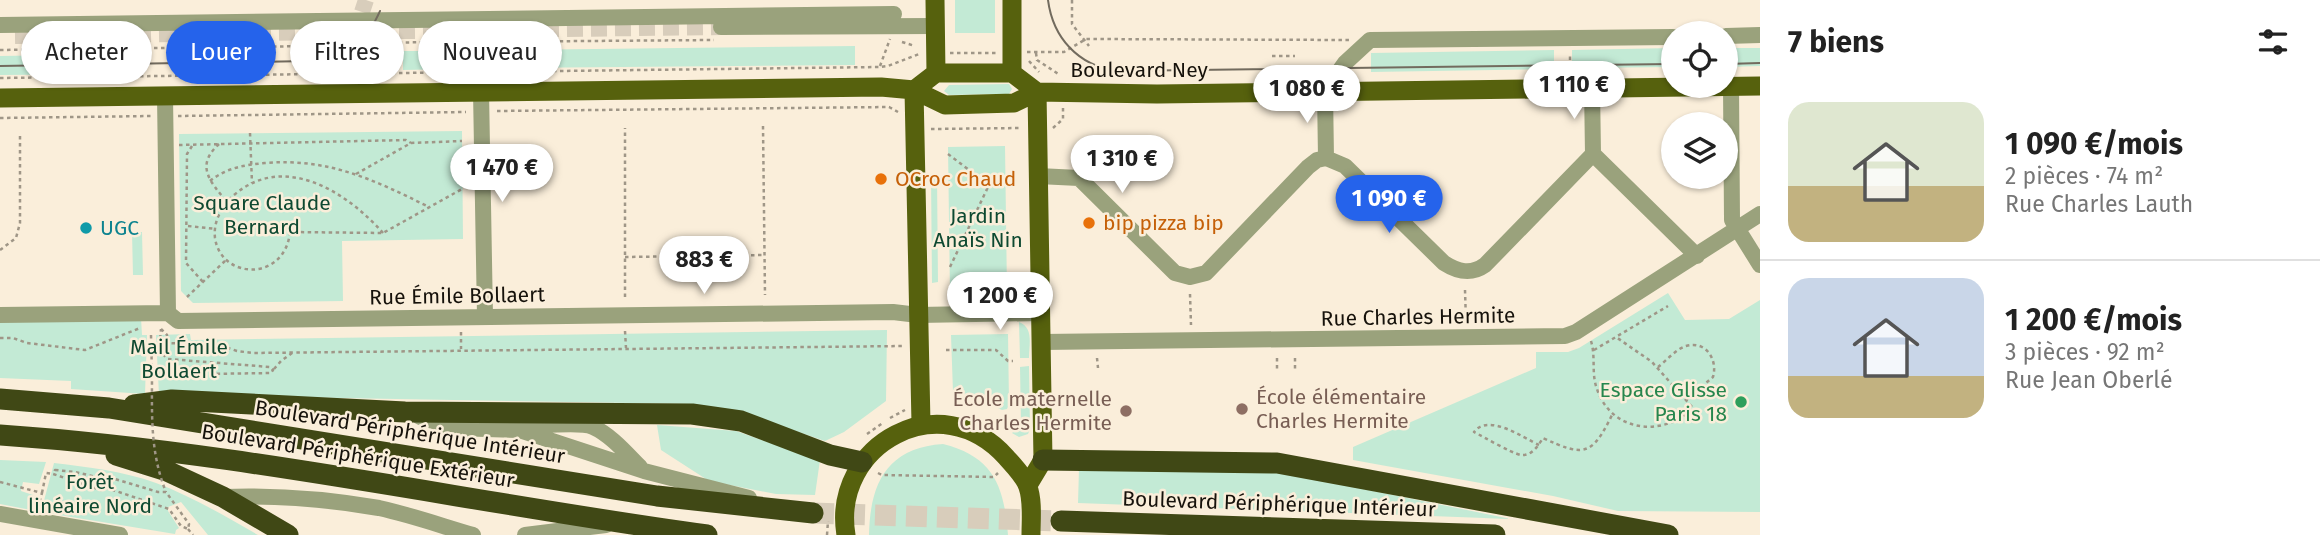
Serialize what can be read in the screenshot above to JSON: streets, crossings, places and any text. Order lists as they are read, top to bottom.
{
  "streets": {
    "highway": ["Boulevard Périphérique Intérieur", "Boulevard Périphérique Extérieur"],
    "main road": ["Boulevard Ney"],
    "street": ["Rue Émile Bollaert", "Rue Charles Hermite"]
  },
  "parks": [
    "Square Claude Bernard",
    "Jardin Anaïs Nin",
    "Mail Émile Bollaert",
    "Forêt linéaire Nord"
  ],
  "places": [
    "OCroc Chaud",
    "bip pizza bip",
    "UGC",
    "Espace Glisse Paris 18",
    "École élémentaire Charles Hermite",
    "École maternelle Charles Hermite"
  ],
  "page": {
    "heading": "7 biens",
    "chip": [
      "Acheter",
      "Louer",
      "Filtres",
      "Nouveau"
    ],
    "price": [
      "1 110 €",
      "1 080 €",
      "1 310 €",
      "1 470 €",
      "1 090 €",
      "883 €",
      "1 200 €"
    ],
    "list": [
      {
        "name": "1 090 €/mois",
        "note": "2 pièces · 74 m² · Rue Charles Lauth"
      },
      {
        "name": "1 200 €/mois",
        "note": "3 pièces · 92 m² · Rue Jean Oberlé"
      }
    ]
  }
}
